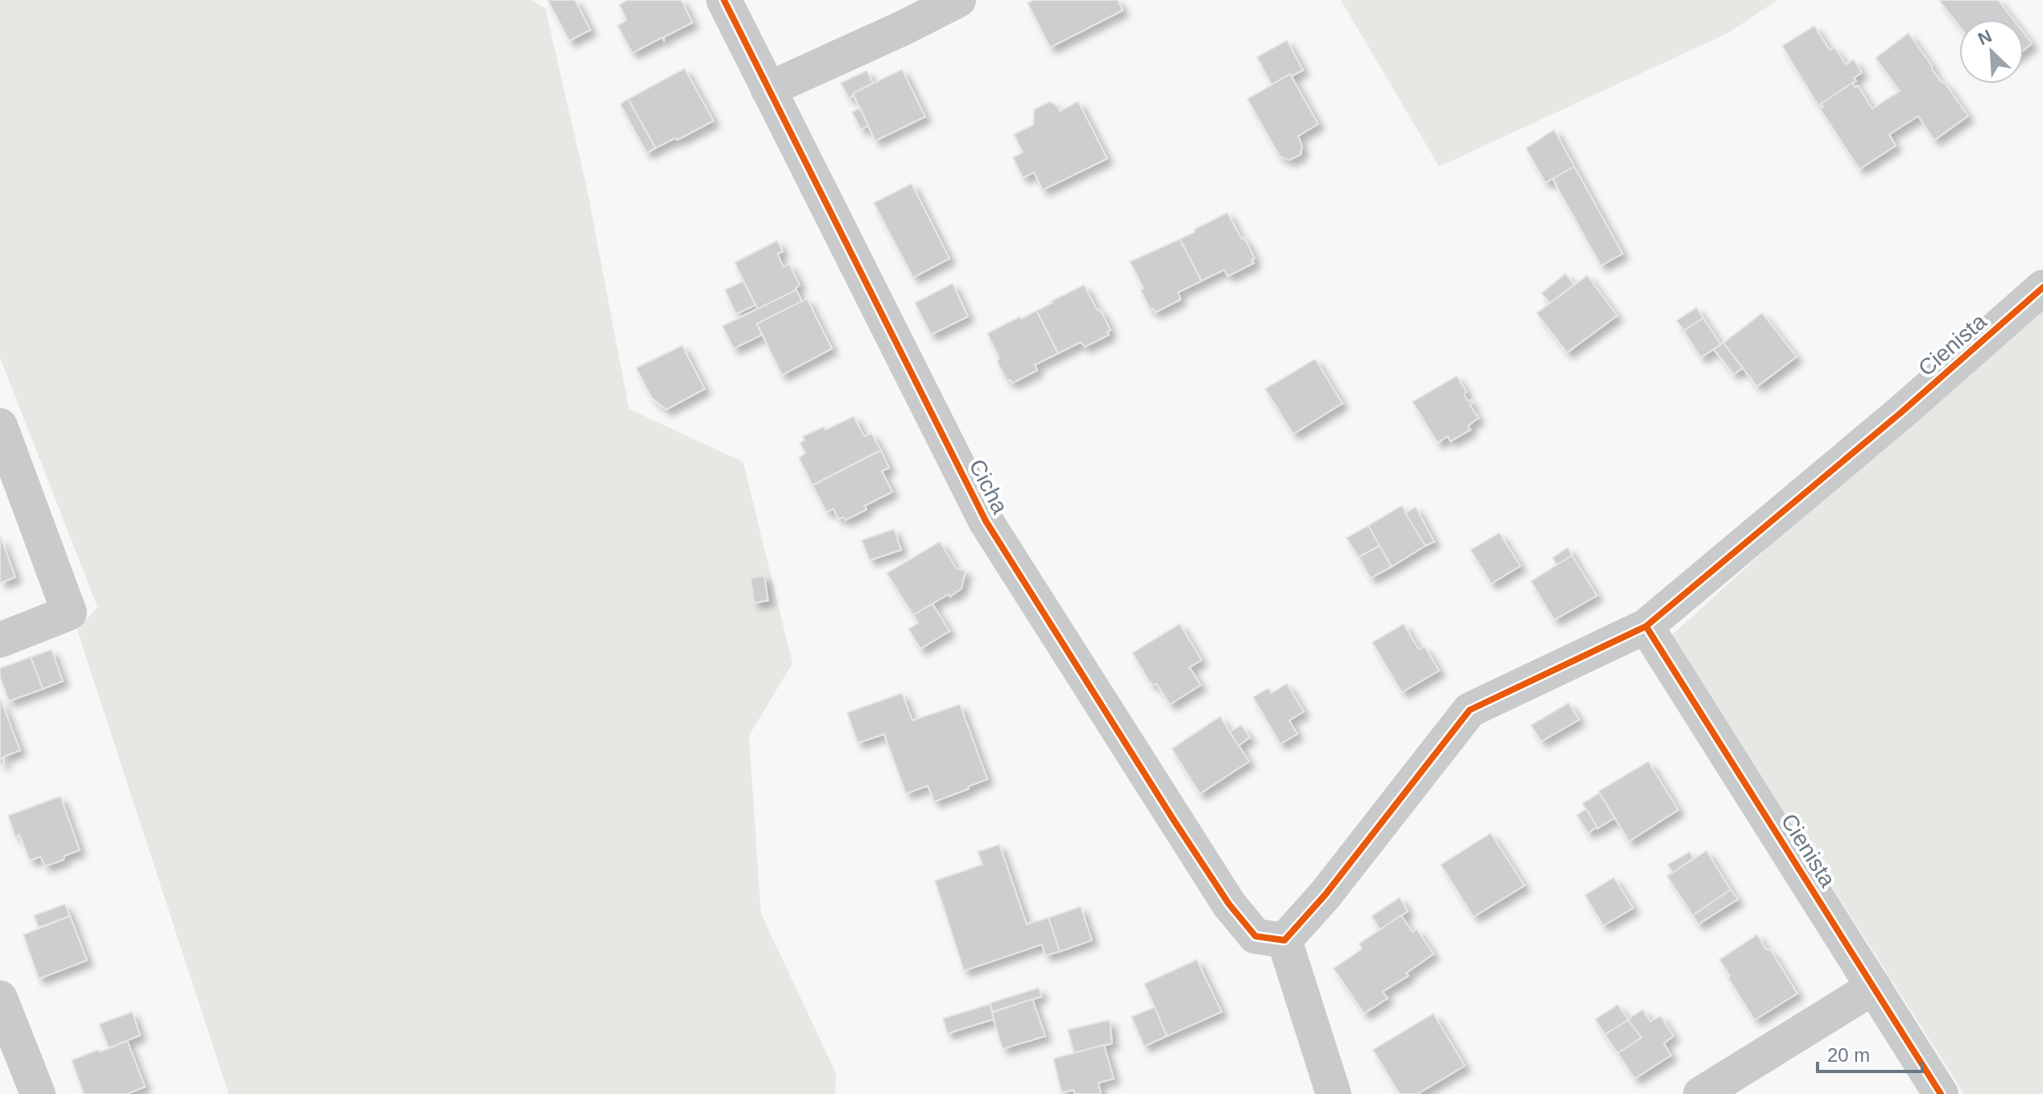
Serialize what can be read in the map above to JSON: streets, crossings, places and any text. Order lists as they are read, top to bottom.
{
  "streets": {
    "street": ["Cienista", "Cicha"]
  },
  "crossings": [
    ["Cienista", "Cicha"]
  ],
  "scale_bar": "20 m",
  "north": "top left"
}
